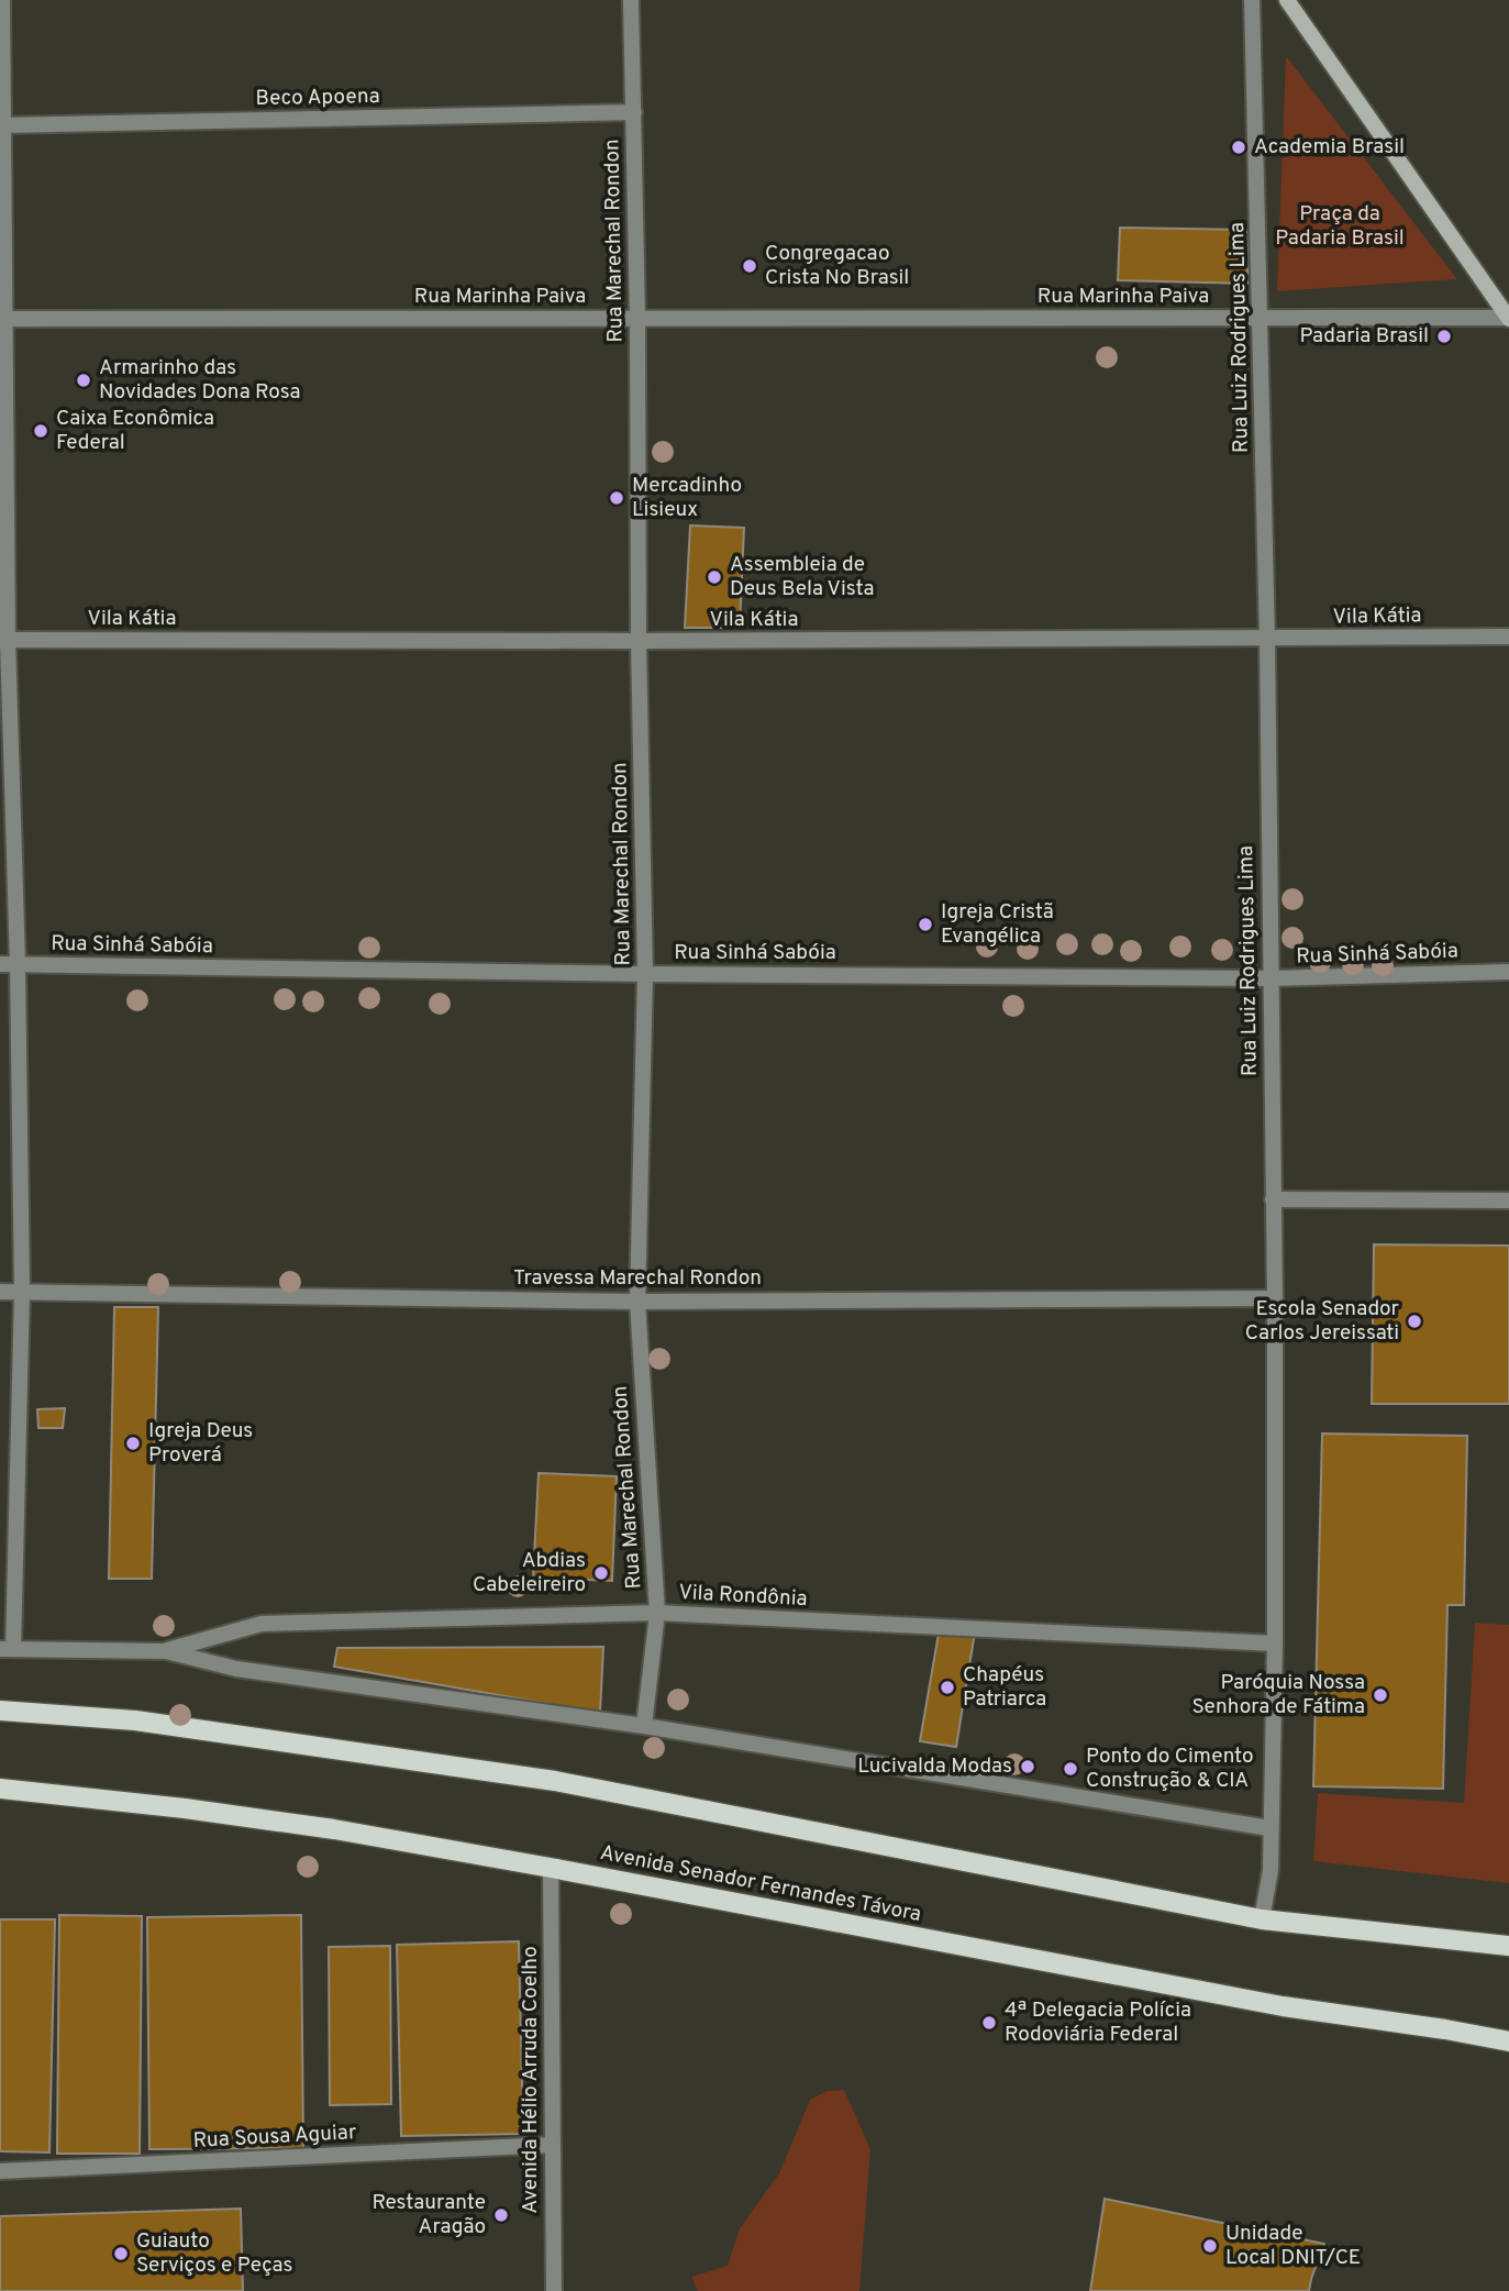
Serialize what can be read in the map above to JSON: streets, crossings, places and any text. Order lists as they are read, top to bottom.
{
  "streets": {
    "main road": ["Avenida Senador Fernandes Távora"],
    "street": [
      "Beco Apoena",
      "Rua Marechal Rondon",
      "Rua Marinha Paiva",
      "Rua Luiz Rodrigues Lima",
      "Vila Kátia",
      "Rua Sinhá Sabóia",
      "Travessa Marechal Rondon",
      "Vila Rondônia",
      "Avenida Hélio Arruda Coelho",
      "Rua Sousa Aguiar"
    ]
  },
  "crossings": [
    ["Beco Apoena", "Rua Marechal Rondon"],
    ["Rua Marechal Rondon", "Rua Marinha Paiva"],
    ["Rua Marechal Rondon", "Vila Kátia"],
    ["Rua Marechal Rondon", "Rua Sinhá Sabóia"],
    ["Rua Marechal Rondon", "Travessa Marechal Rondon"],
    ["Rua Marechal Rondon", "Vila Rondônia"],
    ["Rua Marinha Paiva", "Rua Luiz Rodrigues Lima"],
    ["Rua Luiz Rodrigues Lima", "Vila Kátia"],
    ["Rua Luiz Rodrigues Lima", "Rua Sinhá Sabóia"],
    ["Rua Luiz Rodrigues Lima", "Travessa Marechal Rondon"],
    ["Rua Luiz Rodrigues Lima", "Vila Rondônia"],
    ["Avenida Senador Fernandes Távora", "Avenida Hélio Arruda Coelho"],
    ["Avenida Hélio Arruda Coelho", "Rua Sousa Aguiar"]
  ],
  "parks": ["Praça da Padaria Brasil"],
  "places": [
    "Academia Brasil",
    "Congregacao Crista No Brasil",
    "Padaria Brasil",
    "Armarinho das Novidades Dona Rosa",
    "Caixa Econômica Federal",
    "Mercadinho Lisieux",
    "Assembleia de Deus Bela Vista",
    "Igreja Cristã Evangélica",
    "Escola Senador Carlos Jereissati",
    "Igreja Deus Proverá",
    "Abdias Cabeleireiro",
    "Chapéus Patriarca",
    "Paróquia Nossa Senhora de Fátima",
    "Lucivalda Modas",
    "Ponto do Cimento Construção & CIA",
    "4ª Delegacia Polícia Rodoviária Federal",
    "Restaurante Aragão",
    "Unidade Local DNIT/CE",
    "Guiauto Serviços e Peças"
  ]
}
